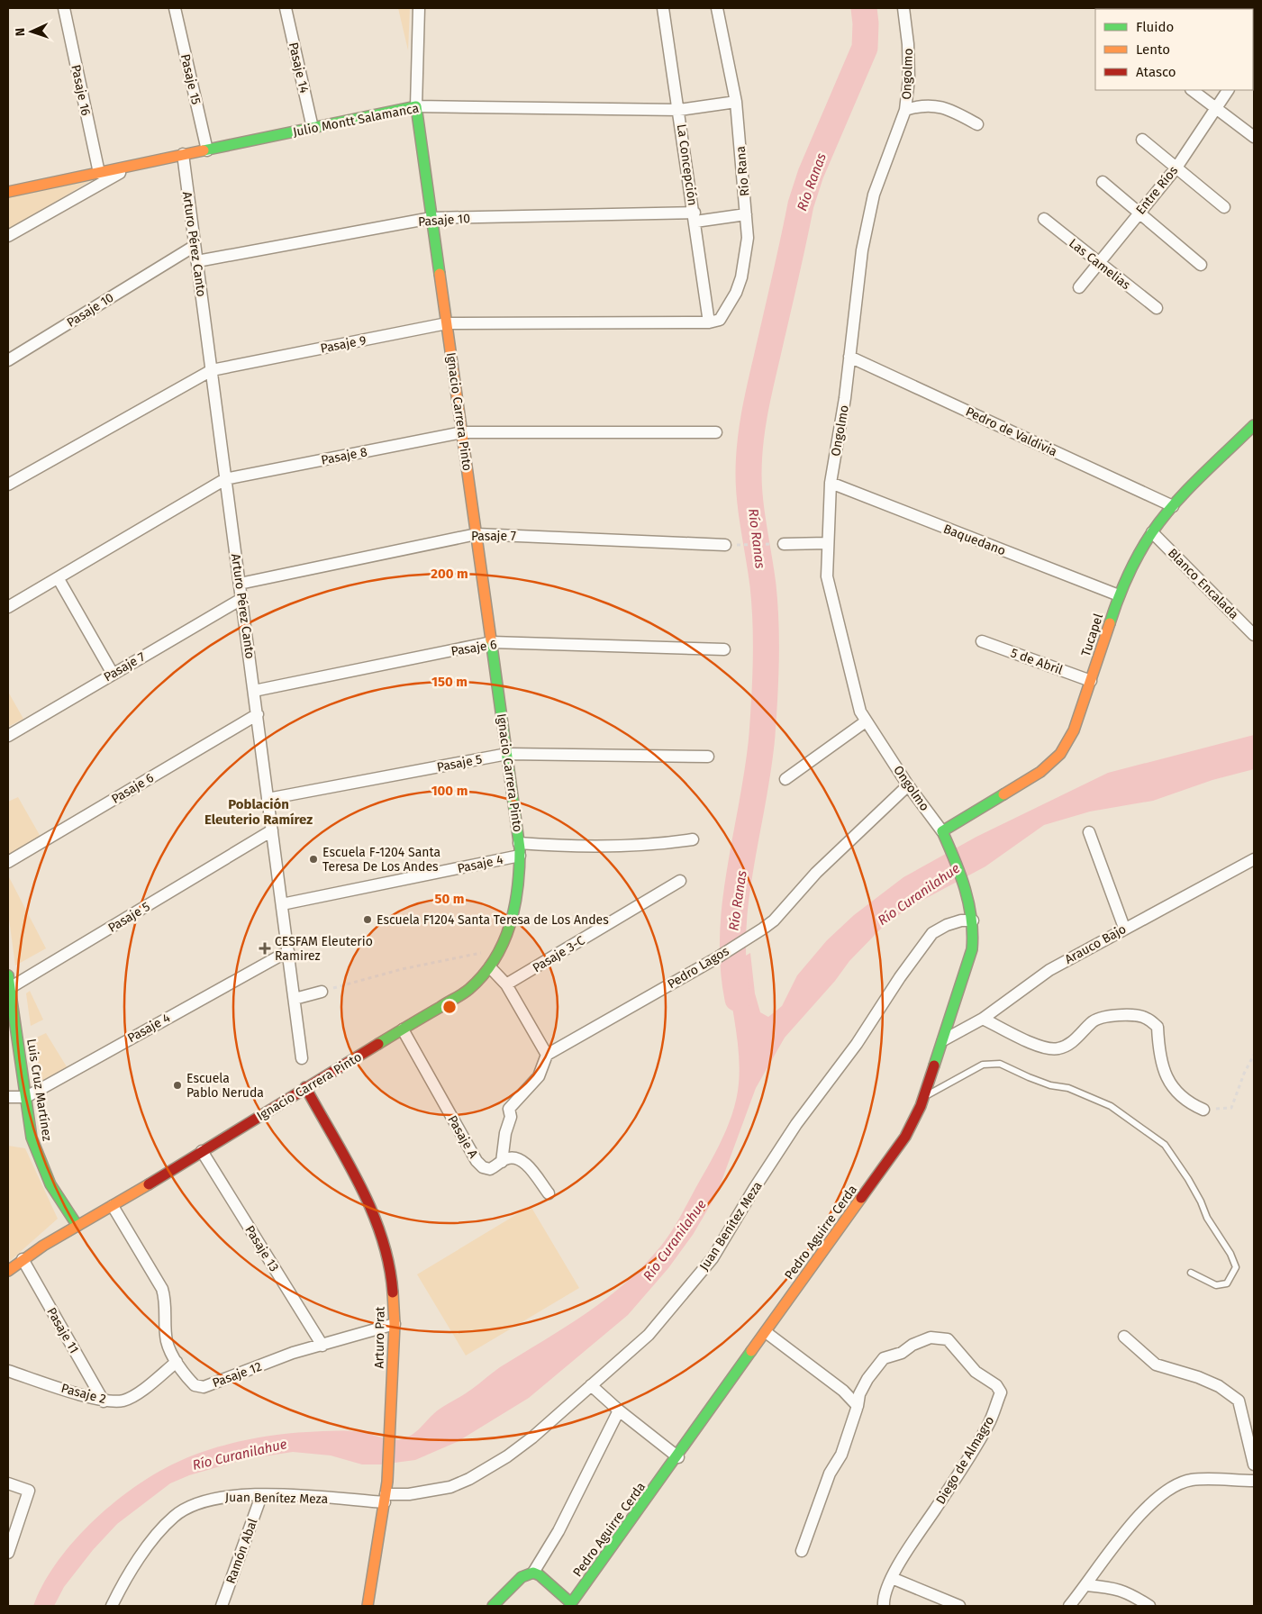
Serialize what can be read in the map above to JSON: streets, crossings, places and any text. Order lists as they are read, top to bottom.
{
  "streets": {
    "street": [
      "Pasaje 14",
      "Ongolmo",
      "Pasaje 15",
      "Pasaje 16",
      "Julio Montt Salamanca",
      "La Concepción",
      "Río Rana",
      "Entre Ríos",
      "Pasaje 10",
      "Arturo Pérez Canto",
      "Las Camelias",
      "Pasaje 9",
      "Ignacio Carrera Pinto",
      "Pedro de Valdivia",
      "Pasaje 8",
      "Pasaje 7",
      "Baquedano",
      "Blanco Encalada",
      "Tucapel",
      "Pasaje 6",
      "5 de Abril",
      "Pasaje 5",
      "Pasaje 4",
      "Arauco Bajo",
      "Pasaje 3-C",
      "Pedro Lagos",
      "Luis Cruz Martínez",
      "Pasaje A",
      "Juan Benítez Meza",
      "Pedro Aguirre Cerda",
      "Pasaje 13",
      "Pasaje 11",
      "Arturo Prat",
      "Pasaje 12",
      "Pasaje 2",
      "Diego de Almagro",
      "Ramón Abal"
    ]
  },
  "crossings": [
    ["Pasaje 14", "Julio Montt Salamanca"],
    ["Ongolmo", "Pedro de Valdivia"],
    ["Ongolmo", "Baquedano"],
    ["Ongolmo", "Tucapel"],
    ["Ongolmo", "Pedro Lagos"],
    ["Ongolmo", "Pedro Aguirre Cerda"],
    ["Pasaje 15", "Julio Montt Salamanca"],
    ["Pasaje 16", "Julio Montt Salamanca"],
    ["Julio Montt Salamanca", "La Concepción"],
    ["Julio Montt Salamanca", "Río Rana"],
    ["Julio Montt Salamanca", "Arturo Pérez Canto"],
    ["Julio Montt Salamanca", "Ignacio Carrera Pinto"],
    ["La Concepción", "Río Rana"],
    ["La Concepción", "Pasaje 10"],
    ["La Concepción", "Pasaje 9"],
    ["Río Rana", "Pasaje 10"],
    ["Río Rana", "Pasaje 9"],
    ["Entre Ríos", "Las Camelias"],
    ["Pasaje 10", "Arturo Pérez Canto"],
    ["Pasaje 10", "Ignacio Carrera Pinto"],
    ["Arturo Pérez Canto", "Pasaje 9"],
    ["Arturo Pérez Canto", "Pasaje 8"],
    ["Arturo Pérez Canto", "Pasaje 7"],
    ["Arturo Pérez Canto", "Pasaje 6"],
    ["Arturo Pérez Canto", "Pasaje 5"],
    ["Arturo Pérez Canto", "Pasaje 4"],
    ["Pasaje 9", "Ignacio Carrera Pinto"],
    ["Ignacio Carrera Pinto", "Pasaje 8"],
    ["Ignacio Carrera Pinto", "Pasaje 7"],
    ["Ignacio Carrera Pinto", "Pasaje 6"],
    ["Ignacio Carrera Pinto", "Pasaje 5"],
    ["Ignacio Carrera Pinto", "Pasaje 4"],
    ["Ignacio Carrera Pinto", "Luis Cruz Martínez"],
    ["Ignacio Carrera Pinto", "Pasaje A"],
    ["Ignacio Carrera Pinto", "Pasaje 13"],
    ["Ignacio Carrera Pinto", "Pasaje 11"],
    ["Ignacio Carrera Pinto", "Arturo Prat"],
    ["Ignacio Carrera Pinto", "Pasaje 12"],
    ["Pedro de Valdivia", "Tucapel"],
    ["Baquedano", "Tucapel"],
    ["Blanco Encalada", "Tucapel"],
    ["Tucapel", "5 de Abril"],
    ["Tucapel", "Pedro Aguirre Cerda"],
    ["Pasaje 5", "Luis Cruz Martínez"],
    ["Pasaje 4", "Luis Cruz Martínez"],
    ["Arauco Bajo", "Pedro Aguirre Cerda"],
    ["Juan Benítez Meza", "Pedro Aguirre Cerda"],
    ["Juan Benítez Meza", "Arturo Prat"],
    ["Juan Benítez Meza", "Ramón Abal"],
    ["Pasaje 13", "Pasaje 12"],
    ["Pasaje 11", "Pasaje 2"],
    ["Arturo Prat", "Pasaje 12"],
    ["Pasaje 12", "Pasaje 2"]
  ],
  "districts": ["Población Eleuterio Ramírez"],
  "water": ["Río Ranas", "Río Curanilahue"],
  "places": {
    "other": ["Escuela F-1204 Santa Teresa De Los Andes", "Escuela F1204 Santa Teresa de Los Andes", "Escuela Pablo Neruda"],
    "health": ["CESFAM Eleuterio Ramirez"]
  },
  "legend": ["Fluido", "Lento", "Atasco"],
  "north": "left",
  "rings": [
    "200 m",
    "150 m",
    "100 m",
    "50 m"
  ]
}
